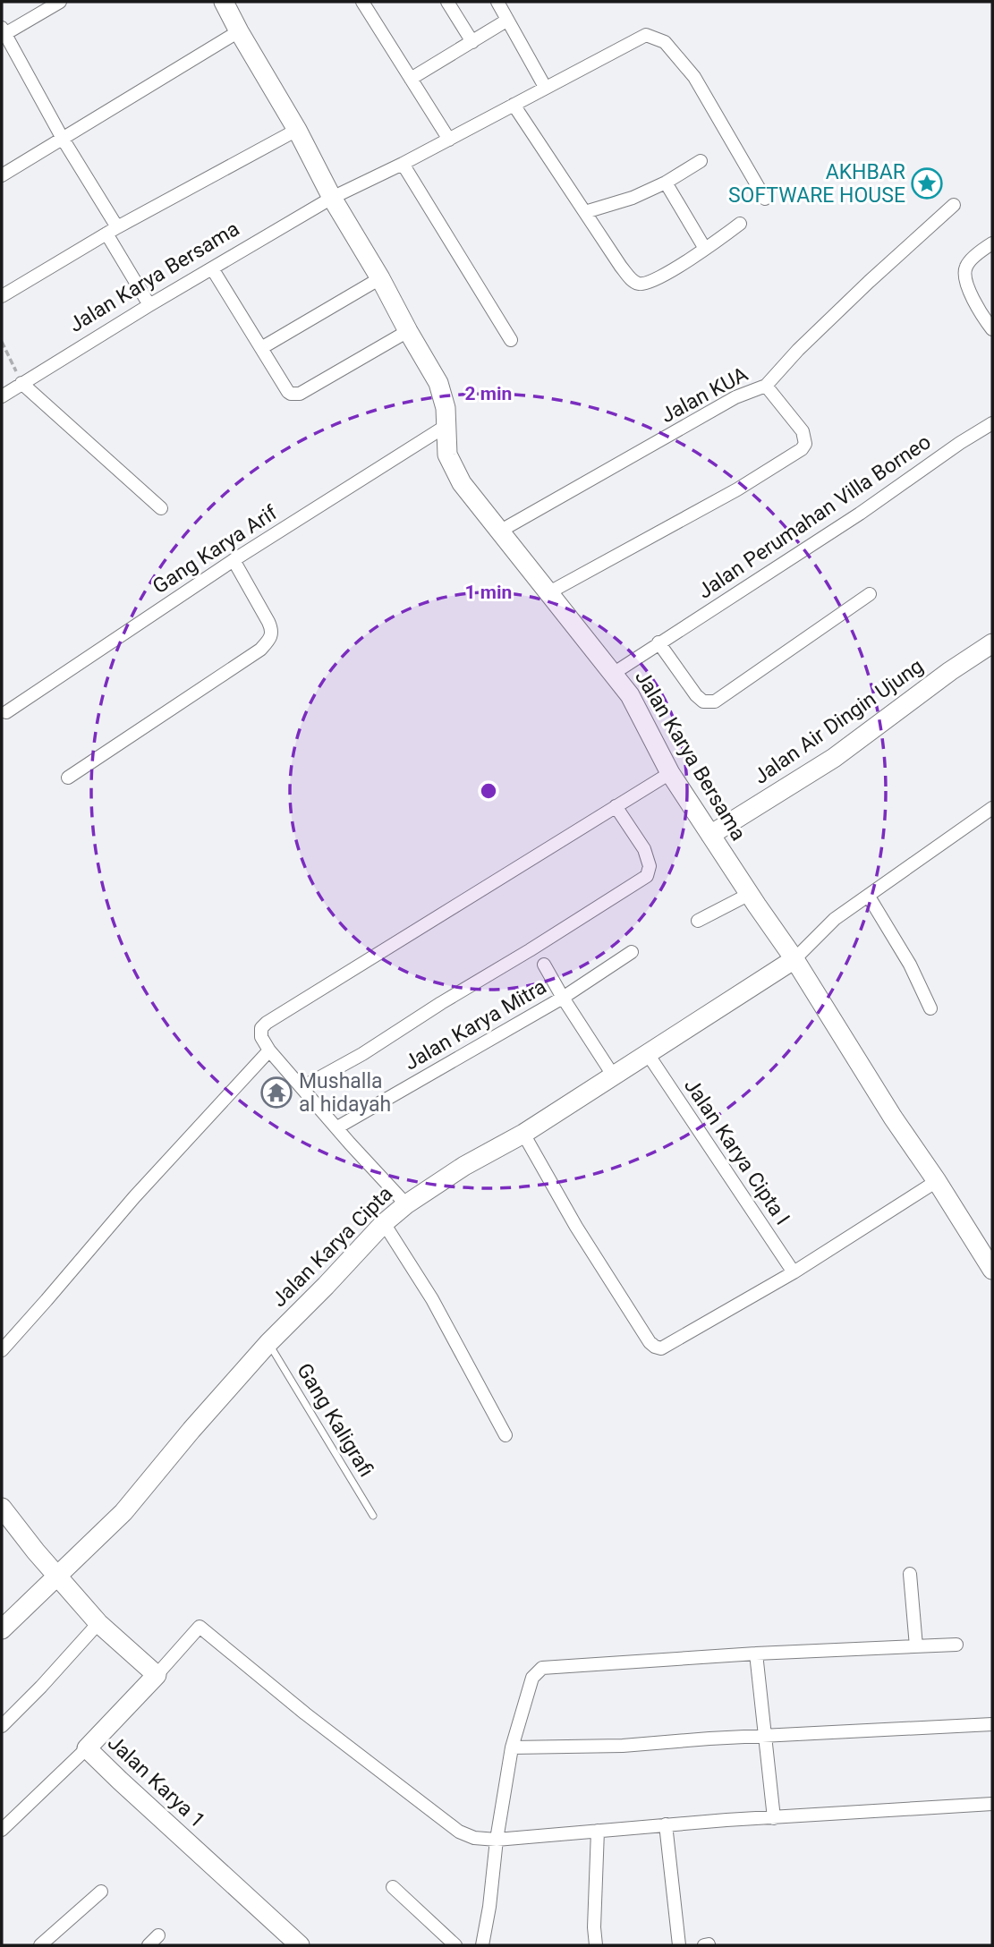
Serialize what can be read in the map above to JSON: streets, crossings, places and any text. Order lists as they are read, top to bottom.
{
  "streets": {
    "street": [
      "Jalan Karya Bersama",
      "Jalan KUA",
      "Jalan Perumahan Villa Borneo",
      "Gang Karya Arif",
      "Jalan Air Dingin Ujung",
      "Jalan Karya Mitra",
      "Jalan Karya Cipta I",
      "Jalan Karya Cipta",
      "Jalan Karya 1"
    ],
    "lane": ["Gang Kaligrafi"]
  },
  "crossings": [
    ["Jalan Karya Bersama", "Jalan KUA"],
    ["Jalan Karya Bersama", "Jalan Perumahan Villa Borneo"],
    ["Jalan Karya Bersama", "Gang Karya Arif"],
    ["Jalan Karya Bersama", "Jalan Air Dingin Ujung"],
    ["Jalan Karya Bersama", "Jalan Karya Cipta"],
    ["Jalan Karya Cipta I", "Jalan Karya Cipta"],
    ["Jalan Karya Cipta", "Gang Kaligrafi"]
  ],
  "places": {
    "place": ["AKHBAR SOFTWARE HOUSE"],
    "temple": ["Mushalla al hidayah"]
  },
  "rings": ["2 min", "1 min"]
}
